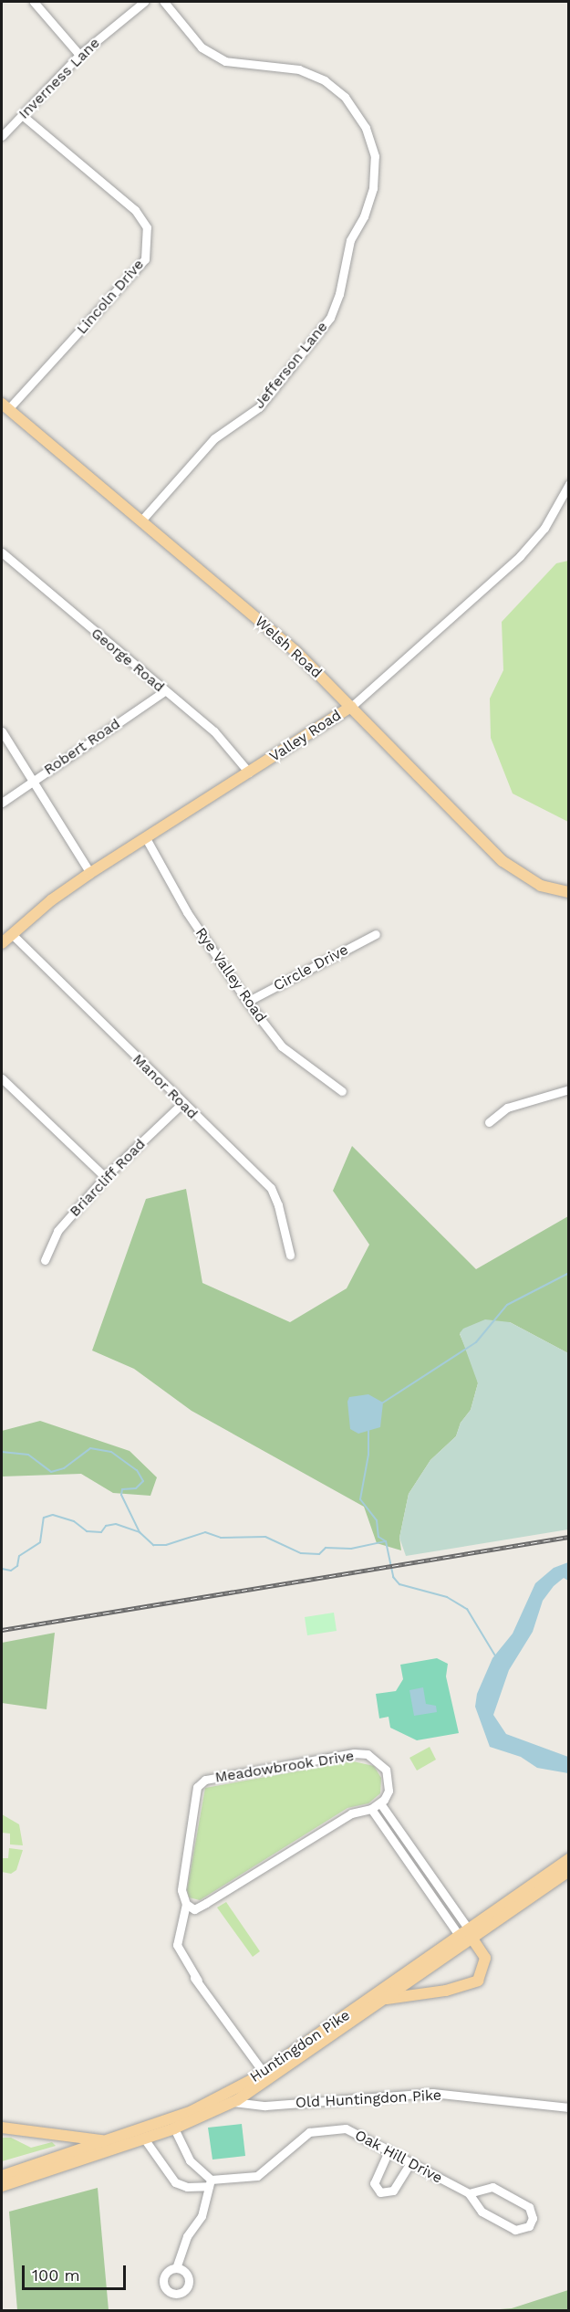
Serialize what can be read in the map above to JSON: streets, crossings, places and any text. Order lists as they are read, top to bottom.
{
  "streets": {
    "main road": ["Welsh Road", "Valley Road", "Huntingdon Pike"],
    "street": [
      "Inverness Lane",
      "Lincoln Drive",
      "Jefferson Lane",
      "George Road",
      "Robert Road",
      "Circle Drive",
      "Rye Valley Road",
      "Manor Road",
      "Briarcliff Road",
      "Meadowbrook Drive",
      "Old Huntingdon Pike",
      "Oak Hill Drive"
    ]
  },
  "crossings": [
    ["Inverness Lane", "Lincoln Drive"],
    ["Lincoln Drive", "Welsh Road"],
    ["Jefferson Lane", "Welsh Road"],
    ["Welsh Road", "Valley Road"],
    ["George Road", "Valley Road"],
    ["George Road", "Robert Road"],
    ["Valley Road", "Rye Valley Road"],
    ["Valley Road", "Manor Road"],
    ["Circle Drive", "Rye Valley Road"],
    ["Manor Road", "Briarcliff Road"],
    ["Meadowbrook Drive", "Huntingdon Pike"],
    ["Huntingdon Pike", "Old Huntingdon Pike"],
    ["Huntingdon Pike", "Oak Hill Drive"]
  ],
  "scale_bar": "100 m"
}
